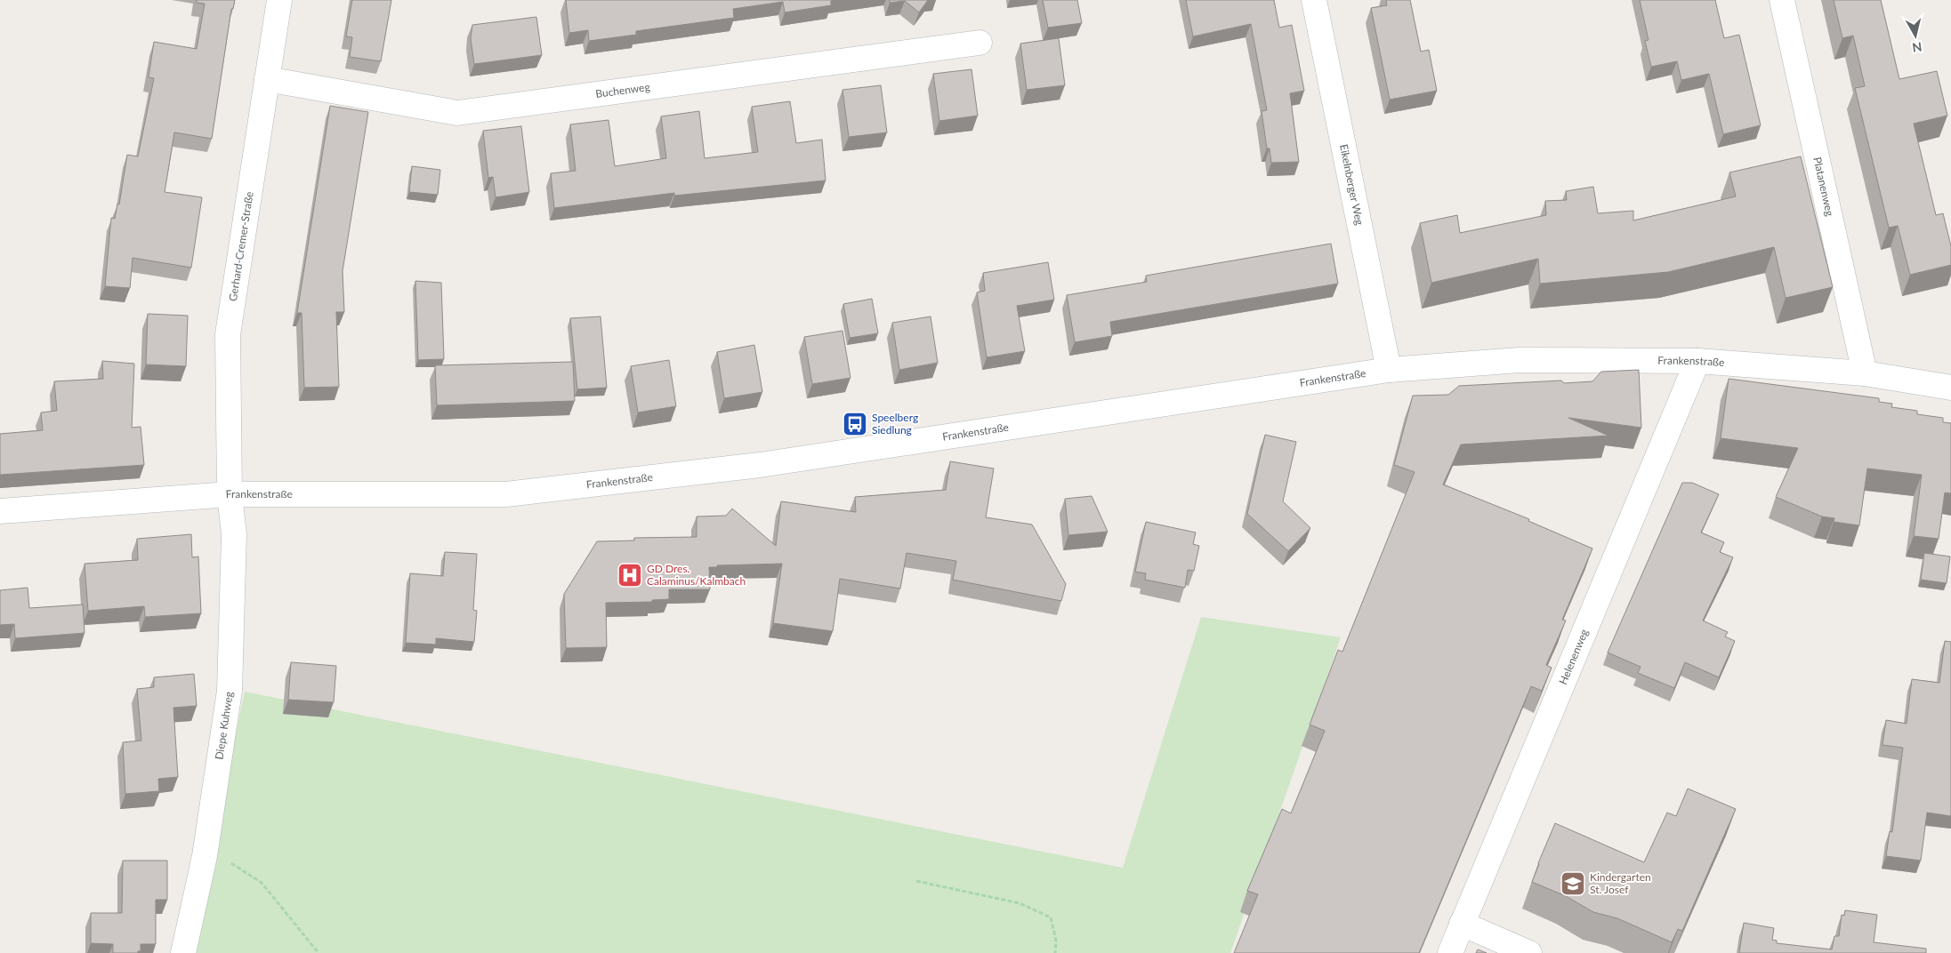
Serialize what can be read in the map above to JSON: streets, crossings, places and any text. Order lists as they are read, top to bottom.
{
  "streets": {
    "street": [
      "Buchenweg",
      "Eikelnberger Weg",
      "Platanenweg",
      "Gerhard-Cremer-Straße",
      "Frankenstraße",
      "Helenenweg",
      "Diepe Kuhweg"
    ]
  },
  "crossings": [
    ["Buchenweg", "Gerhard-Cremer-Straße"],
    ["Eikelnberger Weg", "Frankenstraße"],
    ["Platanenweg", "Frankenstraße"],
    ["Gerhard-Cremer-Straße", "Frankenstraße"],
    ["Gerhard-Cremer-Straße", "Diepe Kuhweg"],
    ["Frankenstraße", "Helenenweg"],
    ["Frankenstraße", "Diepe Kuhweg"]
  ],
  "places": {
    "bus stop": ["Speelberg Siedlung"],
    "hospital": ["GD Dres. Calaminus/Kalmbach"],
    "school or university": ["Kindergarten St. Josef"]
  },
  "north": "bottom"
}
